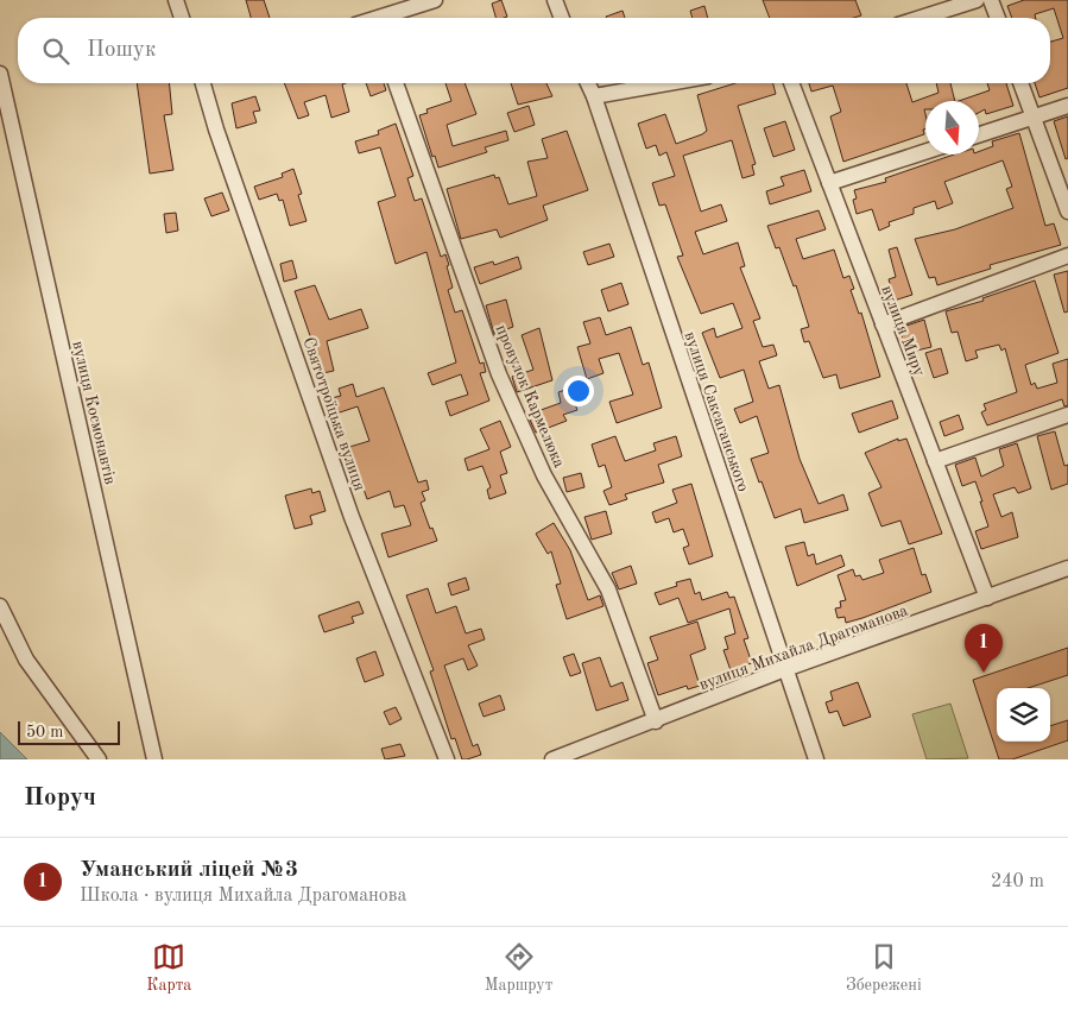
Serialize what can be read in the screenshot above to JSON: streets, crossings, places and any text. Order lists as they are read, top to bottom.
{
  "streets": {
    "street": [
      "вулиця Миру",
      "провулок Кармелюка",
      "вулиця Саксаганського",
      "вулиця Космонавтів",
      "Святотроїцька вулиця",
      "вулиця Михайла Драгоманова"
    ]
  },
  "crossings": [
    ["вулиця Миру", "вулиця Михайла Драгоманова"],
    ["провулок Кармелюка", "вулиця Михайла Драгоманова"],
    ["вулиця Саксаганського", "вулиця Михайла Драгоманова"]
  ],
  "scale_bar": "50 m",
  "north": "bottom",
  "page": {
    "search": "Пошук",
    "pins": "1",
    "scale": "50 m",
    "heading": "Поруч",
    "list": [
      {
        "mark": "1",
        "name": "Уманський ліцей №3",
        "note": "Школа · вулиця Михайла Драгоманова",
        "value": "240 m"
      }
    ],
    "nav": ["Карта", "Маршрут", "Збережені"]
  }
}
